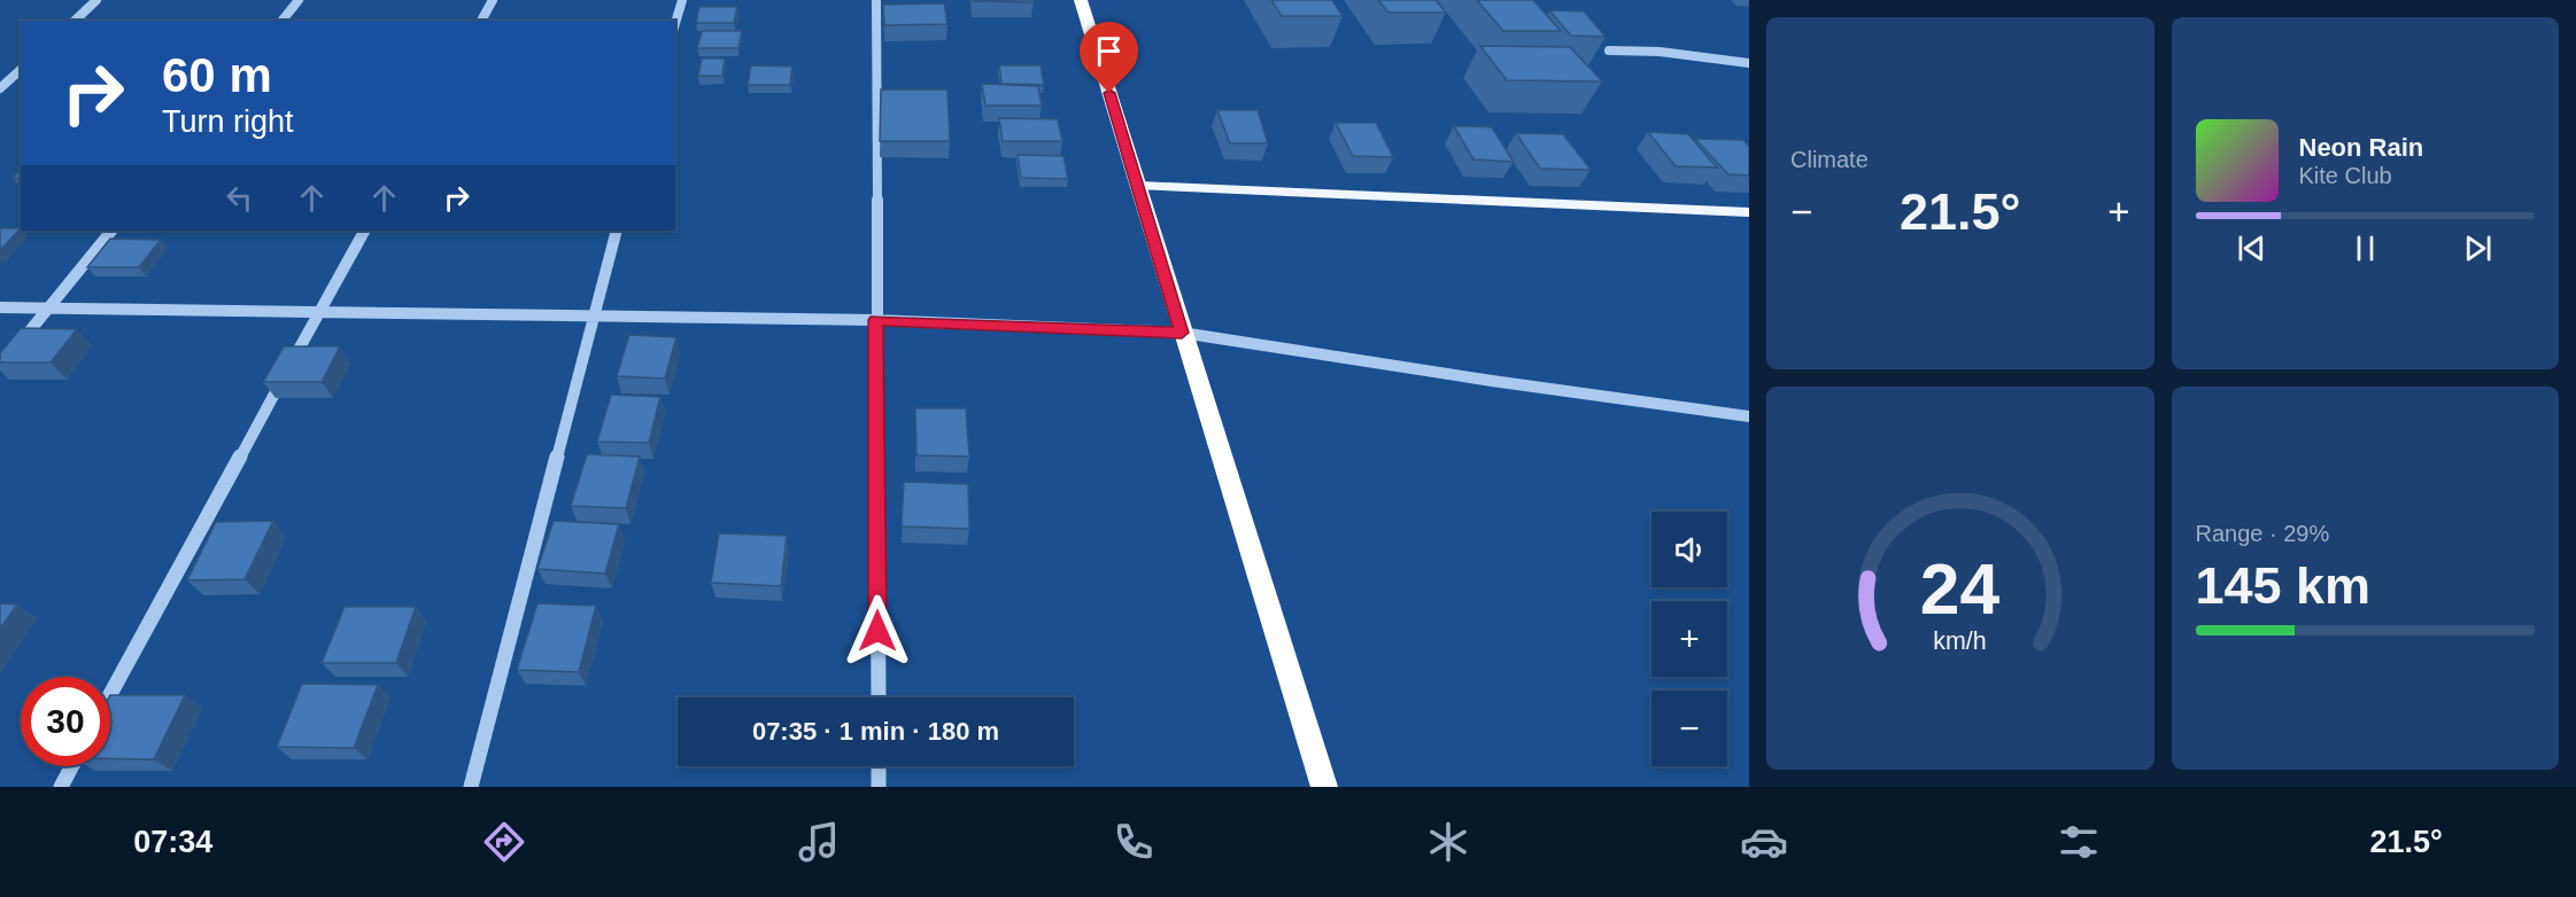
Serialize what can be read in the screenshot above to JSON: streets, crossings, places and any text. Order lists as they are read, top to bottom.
{
  "page": {
    "tile": [
      "Climate",
      ["Range · 29%", "145 km"]
    ],
    "turn": ["60 m", "Turn right"],
    "song": ["Neon Rain", "Kite Club"],
    "heat": ["−", "21.5°", "+"],
    "map_buttons": ["+", "−"],
    "limit": "30",
    "trip": "07:35 · 1 min · 180 m",
    "tabs": ["07:34", "21.5°"],
    "gauge": ["24", "km/h"]
  }
}
